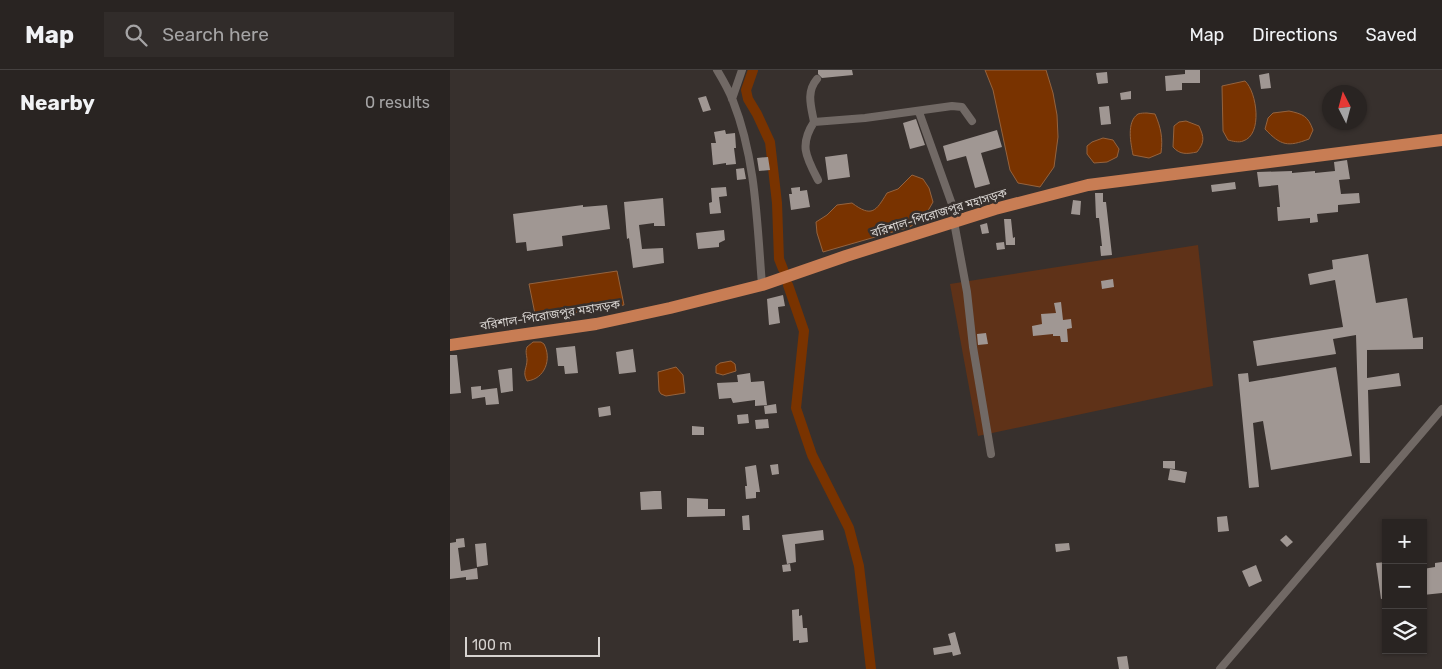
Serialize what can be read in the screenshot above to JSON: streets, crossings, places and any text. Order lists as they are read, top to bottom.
{
  "streets": {
    "highway": ["বরিশাল-পিরোজপুর মহাসড়ক"]
  },
  "scale_bar": "100 m",
  "north": "top",
  "page": {
    "header": "Map",
    "search": "Search here",
    "nav": ["Map", "Directions", "Saved"],
    "heading": ["Nearby", "0 results"],
    "map_buttons": ["+", "−"],
    "scale": "100 m"
  }
}
